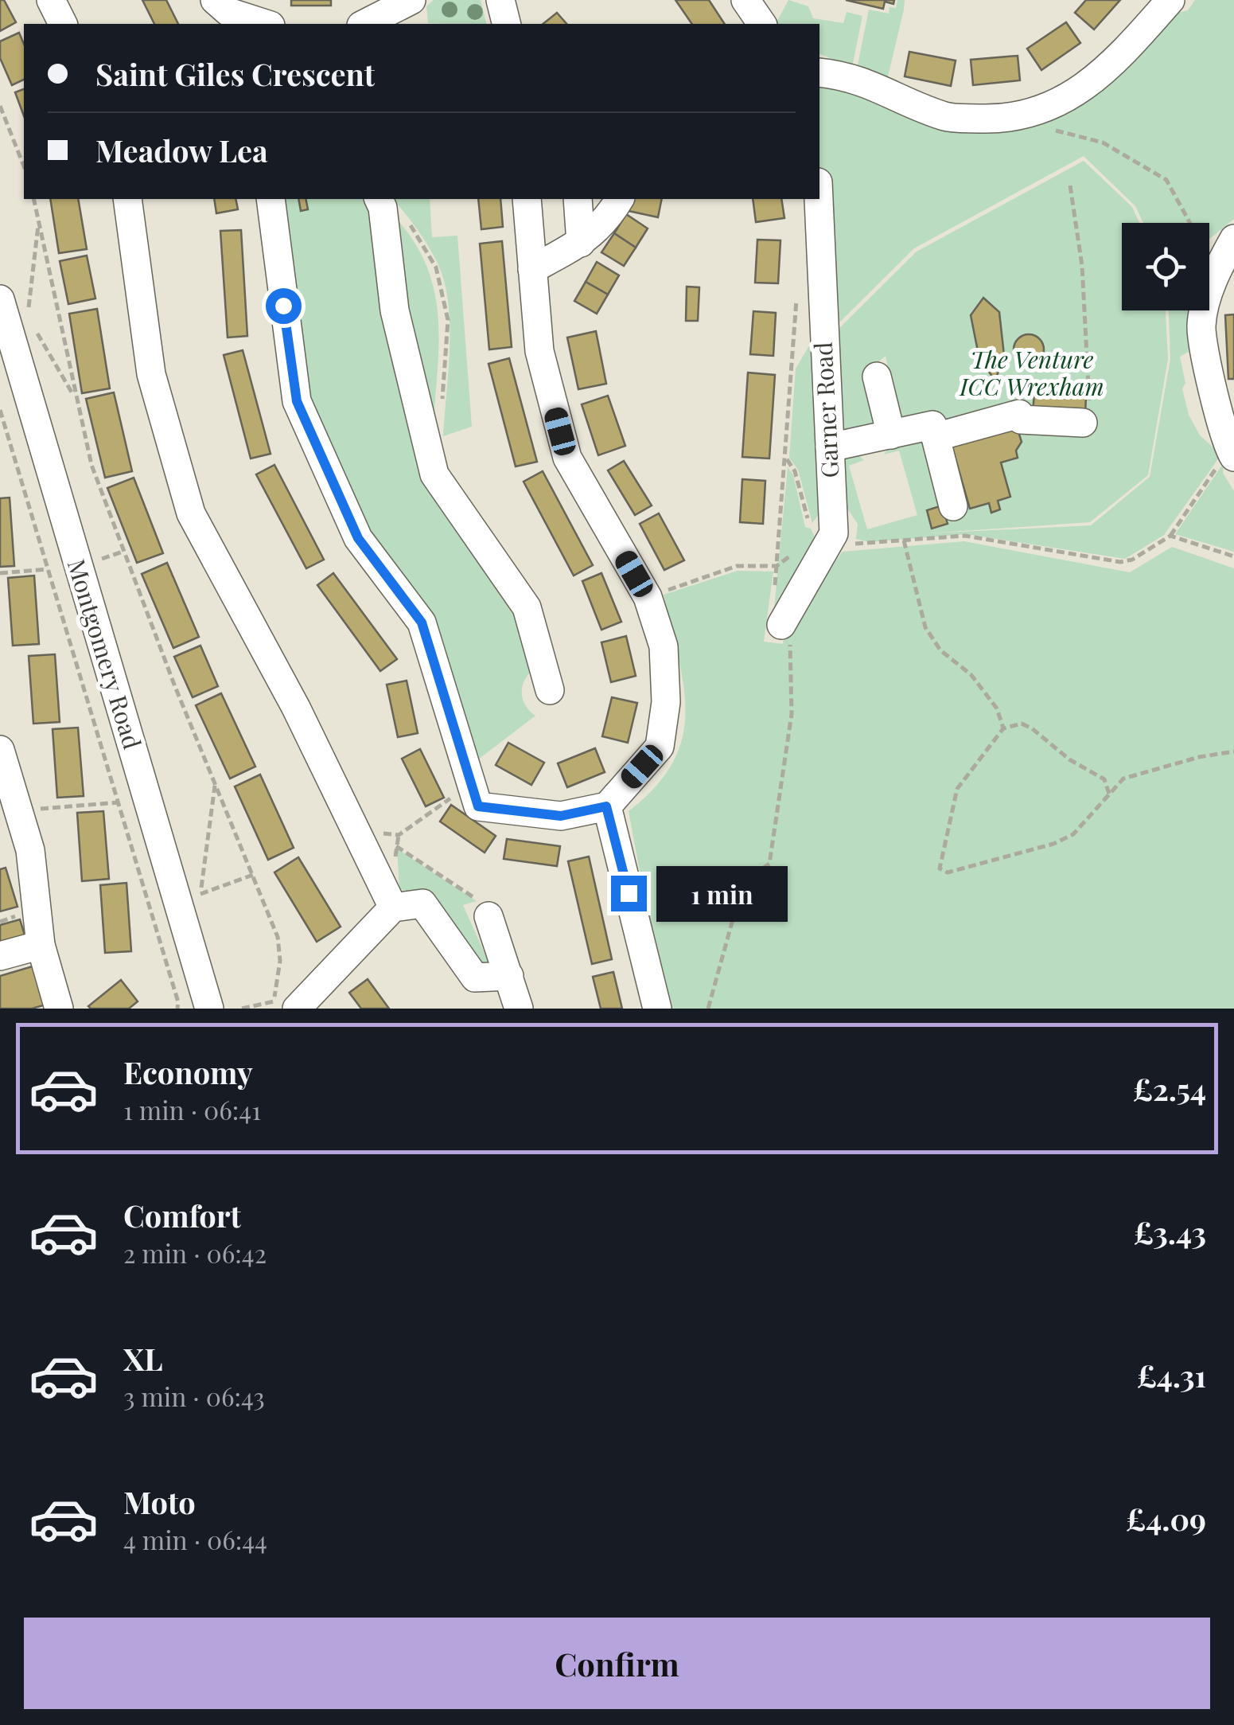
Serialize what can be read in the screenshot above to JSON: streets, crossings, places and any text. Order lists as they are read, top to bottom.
{
  "streets": {
    "street": ["Garner Road", "Montgomery Road"]
  },
  "parks": ["The Venture ICC Wrexham"],
  "page": {
    "banner": ["Saint Giles Crescent", "Meadow Lea"],
    "bubble": "1 min",
    "list": [
      {
        "name": "Economy",
        "note": "1 min · 06:41",
        "value": "£2.54"
      },
      {
        "name": "Comfort",
        "note": "2 min · 06:42",
        "value": "£3.43"
      },
      {
        "name": "XL",
        "note": "3 min · 06:43",
        "value": "£4.31"
      },
      {
        "name": "Moto",
        "note": "4 min · 06:44",
        "value": "£4.09"
      }
    ],
    "buttons": "Confirm"
  }
}
